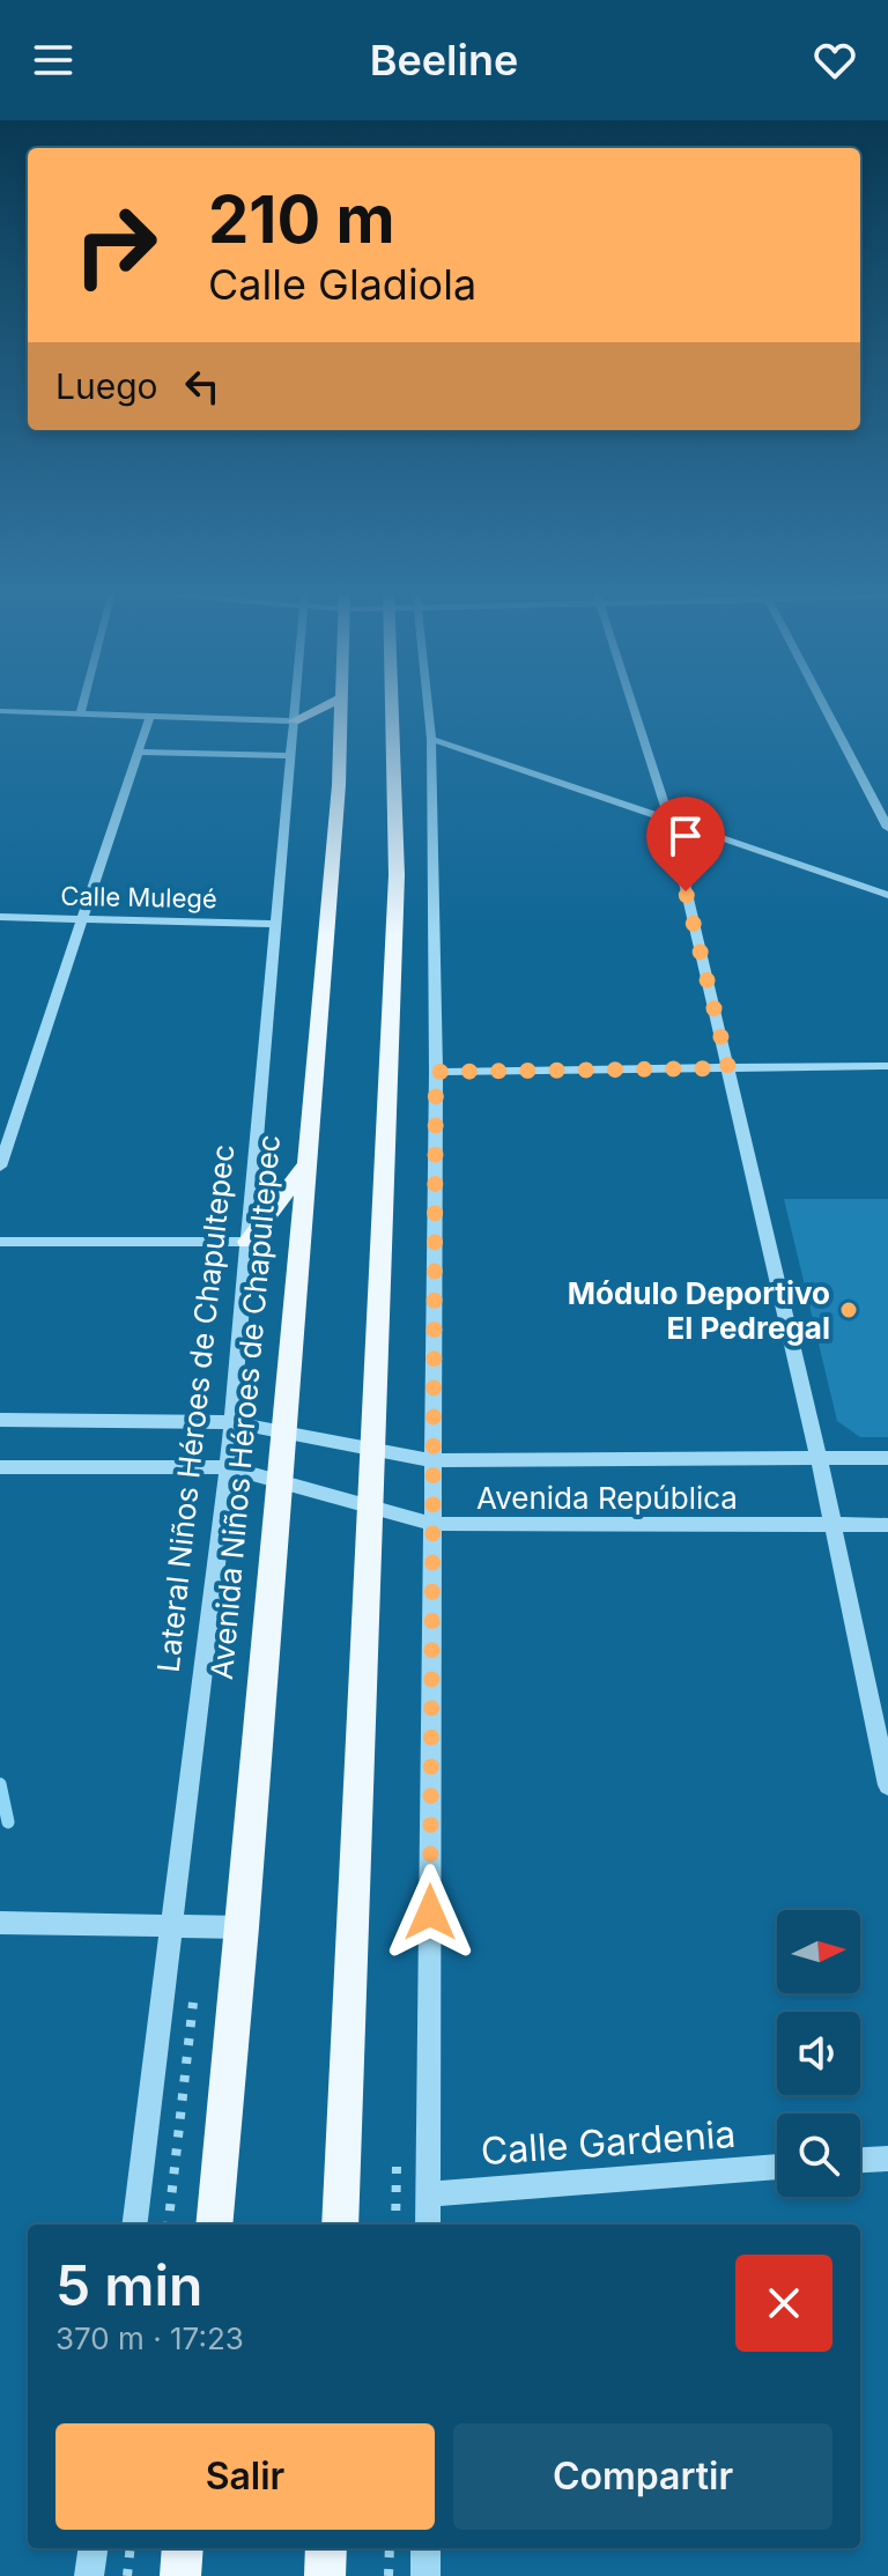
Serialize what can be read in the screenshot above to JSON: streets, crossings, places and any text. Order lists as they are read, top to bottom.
{
  "streets": {
    "main road": ["Avenida Niños Héroes de Chapultepec"],
    "street": [
      "Calle Mulegé",
      "Lateral Niños Héroes de Chapultepec",
      "Avenida República",
      "Calle Gardenia"
    ]
  },
  "crossings": [
    ["Calle Mulegé", "Lateral Niños Héroes de Chapultepec"],
    ["Avenida Niños Héroes de Chapultepec", "Avenida República"],
    ["Lateral Niños Héroes de Chapultepec", "Avenida República"]
  ],
  "places": ["Módulo Deportivo El Pedregal"],
  "north": "right",
  "page": {
    "header": "Beeline",
    "turn": ["210 m", "Calle Gladiola"],
    "then": "Luego",
    "heading": ["5 min", "370 m · 17:23"],
    "buttons": ["Salir", "Compartir"]
  }
}
